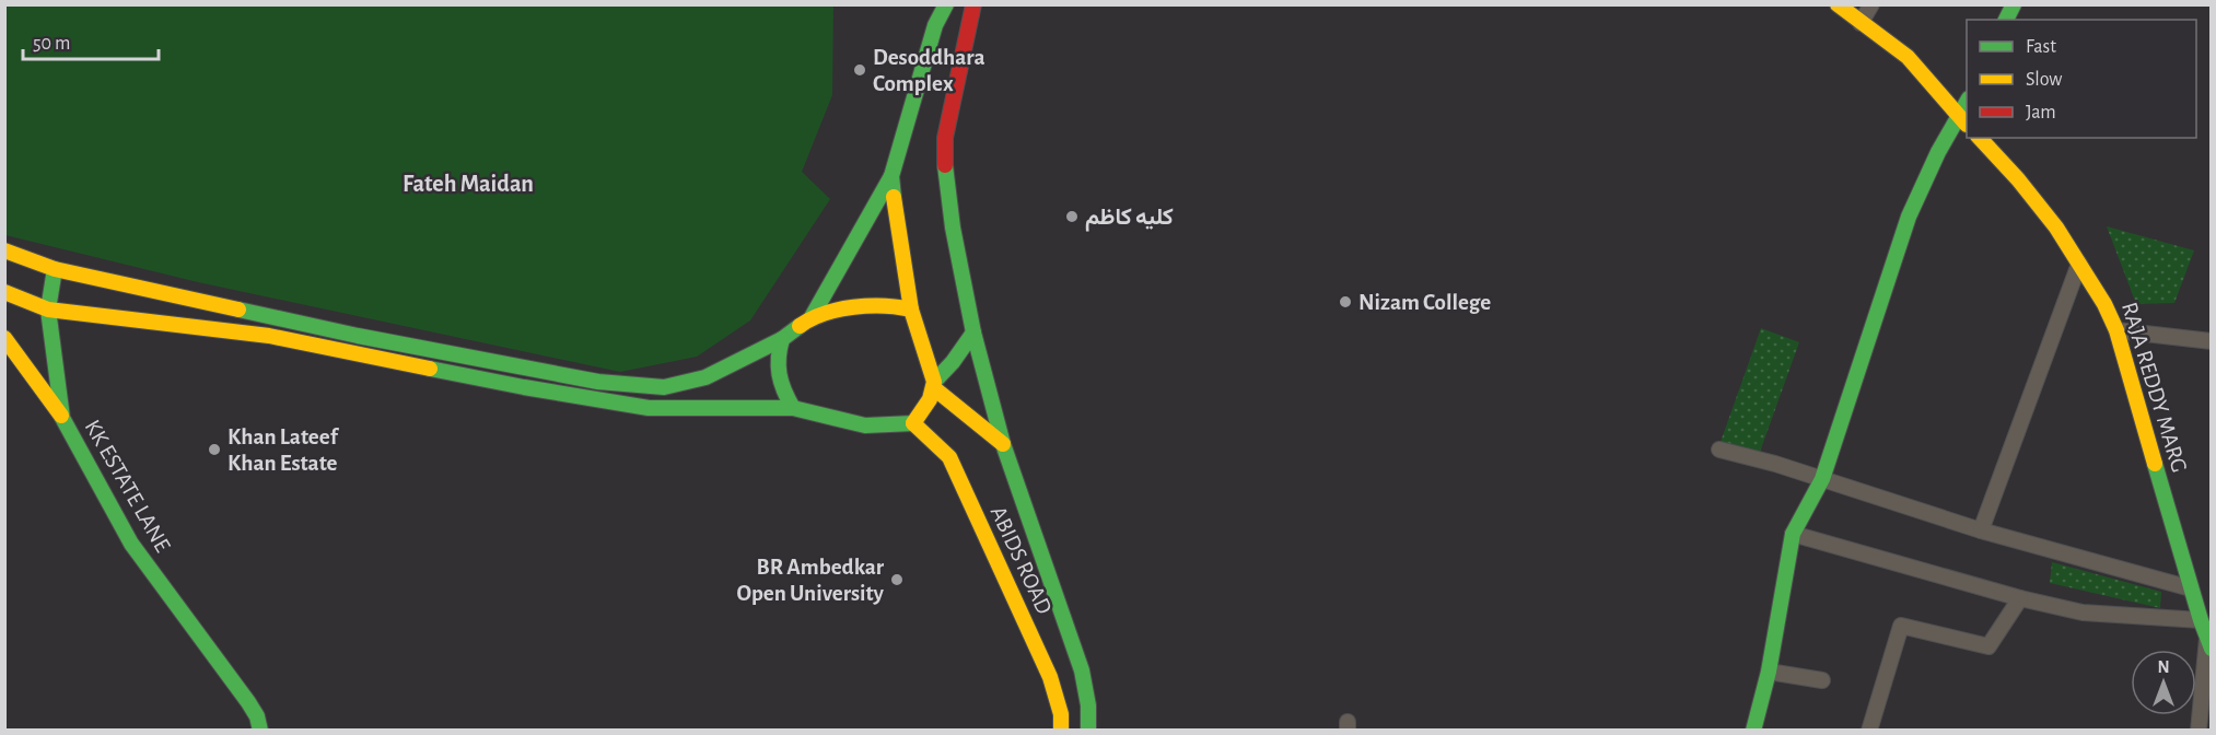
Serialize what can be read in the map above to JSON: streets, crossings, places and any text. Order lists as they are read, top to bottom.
{
  "streets": {
    "main road": ["RAJA REDDY MARG", "KK ESTATE LANE", "ABIDS ROAD"]
  },
  "districts": ["Fateh Maidan"],
  "places": [
    "Desoddhara Complex",
    "كليه كاظم",
    "Nizam College",
    "Khan Lateef Khan Estate",
    "BR Ambedkar Open University"
  ],
  "legend": ["Fast", "Slow", "Jam"],
  "scale_bar": "50 m",
  "north": "top"
}
